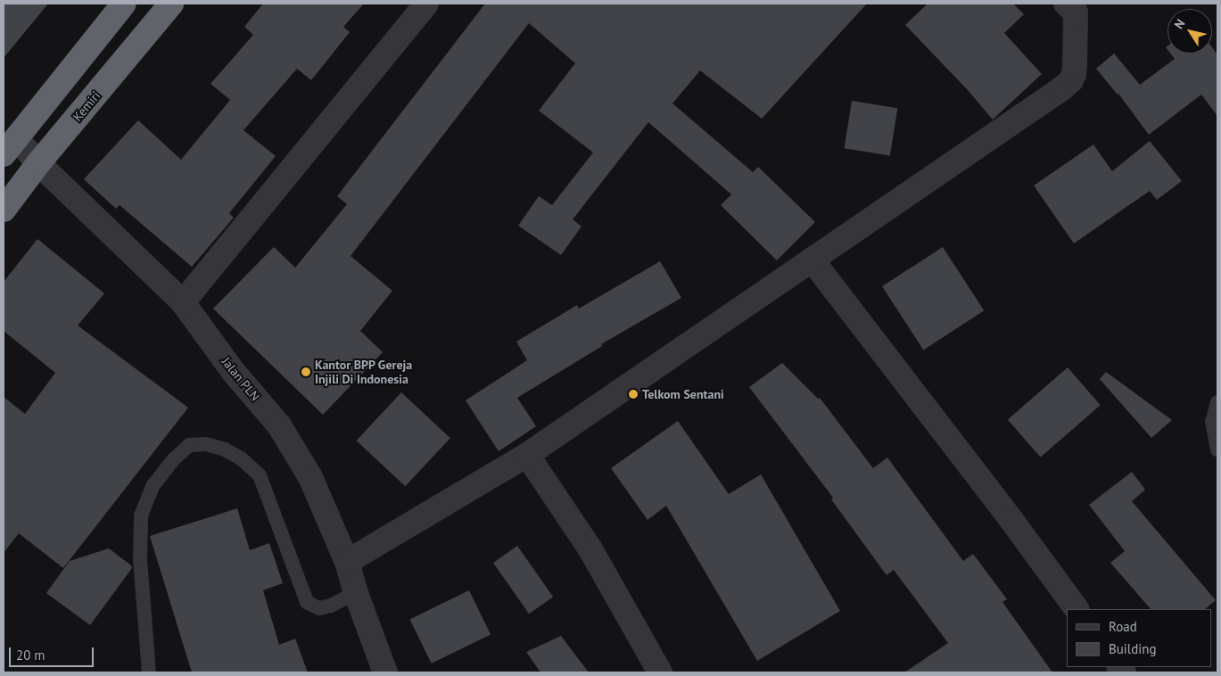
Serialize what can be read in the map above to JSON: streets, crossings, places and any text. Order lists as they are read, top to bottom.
{
  "streets": {
    "highway": ["Kemiri"],
    "street": ["Jalan PLN"]
  },
  "crossings": [
    ["Kemiri", "Jalan PLN"]
  ],
  "places": ["Kantor BPP Gereja Injili Di Indonesia", "Telkom Sentani"],
  "legend": ["Road", "Building"],
  "scale_bar": "20 m",
  "north": "top left"
}
